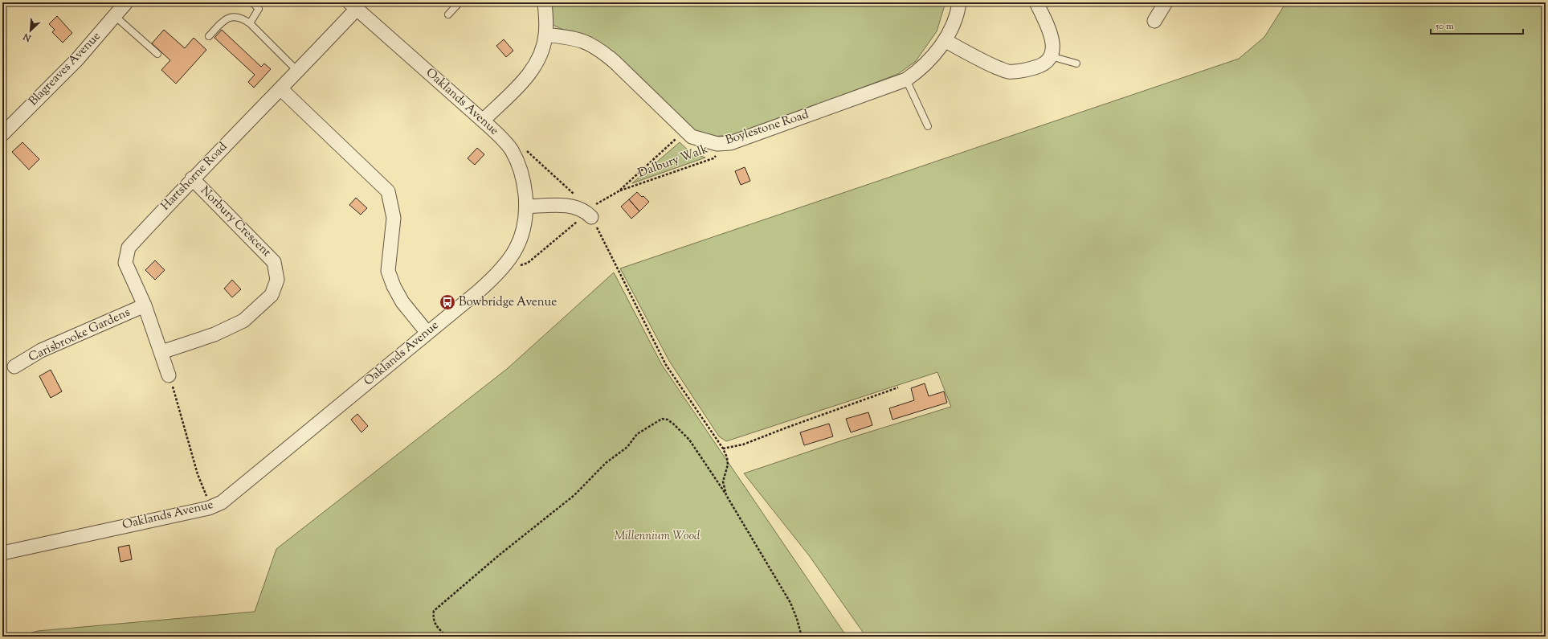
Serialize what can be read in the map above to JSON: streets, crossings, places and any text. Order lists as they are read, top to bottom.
{
  "streets": {
    "street": [
      "Blagreaves Avenue",
      "Oaklands Avenue",
      "Boylestone Road",
      "Hartshorne Road",
      "Norbury Crescent",
      "Carisbrooke Gardens"
    ],
    "path": ["Dalbury Walk"]
  },
  "crossings": [
    ["Oaklands Avenue", "Hartshorne Road"],
    ["Boylestone Road", "Dalbury Walk"],
    ["Hartshorne Road", "Norbury Crescent"],
    ["Hartshorne Road", "Carisbrooke Gardens"]
  ],
  "parks": ["Millennium Wood"],
  "places": {
    "bus stop": ["Bowbridge Avenue"]
  },
  "scale_bar": "50 m",
  "north": "bottom left"
}
